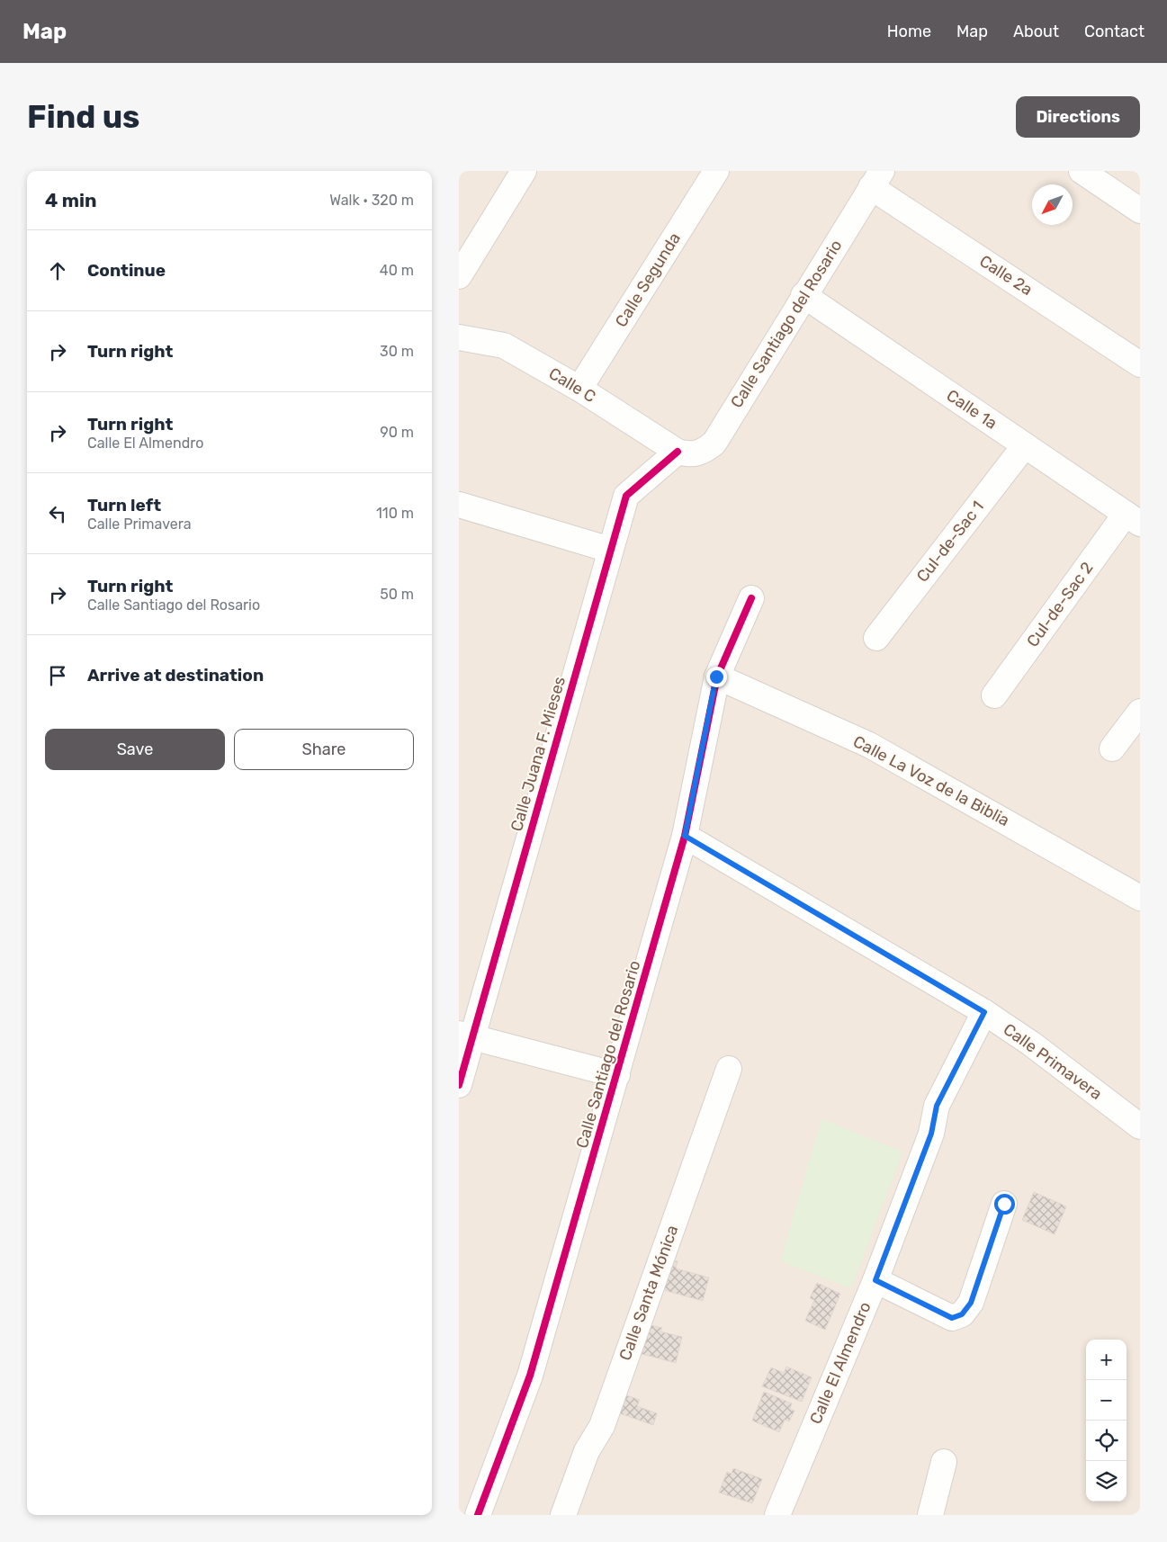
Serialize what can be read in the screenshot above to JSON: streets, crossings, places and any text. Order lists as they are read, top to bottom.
{
  "streets": {
    "street": [
      "Calle 2a",
      "Calle Segunda",
      "Calle Santiago del Rosario",
      "Calle C",
      "Calle 1a",
      "Cul-de-Sac 1",
      "Cul-de-Sac 2",
      "Calle Juana F. Mieses",
      "Calle La Voz de la Biblia",
      "Calle Primavera",
      "Calle Santa Mónica",
      "Calle El Almendro"
    ]
  },
  "crossings": [
    ["Calle 2a", "Calle Santiago del Rosario"],
    ["Calle Segunda", "Calle C"],
    ["Calle Santiago del Rosario", "Calle C"],
    ["Calle Santiago del Rosario", "Calle 1a"],
    ["Calle Santiago del Rosario", "Calle Juana F. Mieses"],
    ["Calle Santiago del Rosario", "Calle La Voz de la Biblia"],
    ["Calle Santiago del Rosario", "Calle Primavera"],
    ["Calle C", "Calle Juana F. Mieses"],
    ["Calle 1a", "Cul-de-Sac 1"],
    ["Calle 1a", "Cul-de-Sac 2"],
    ["Calle Primavera", "Calle El Almendro"]
  ],
  "north": "bottom left",
  "page": {
    "header": "Map",
    "nav": [
      "Home",
      "Map",
      "About",
      "Contact"
    ],
    "buttons": [
      "Directions",
      ["Save", "Share"]
    ],
    "title": "Find us",
    "heading": ["4 min", "Walk · 320 m"],
    "list": [
      ["Continue", "40 m"],
      ["Turn right", "30 m"],
      ["Turn right", "Calle El Almendro", "90 m"],
      ["Turn left", "Calle Primavera", "110 m"],
      ["Turn right", "Calle Santiago del Rosario", "50 m"],
      "Arrive at destination"
    ],
    "map_buttons": ["+", "−"]
  }
}
